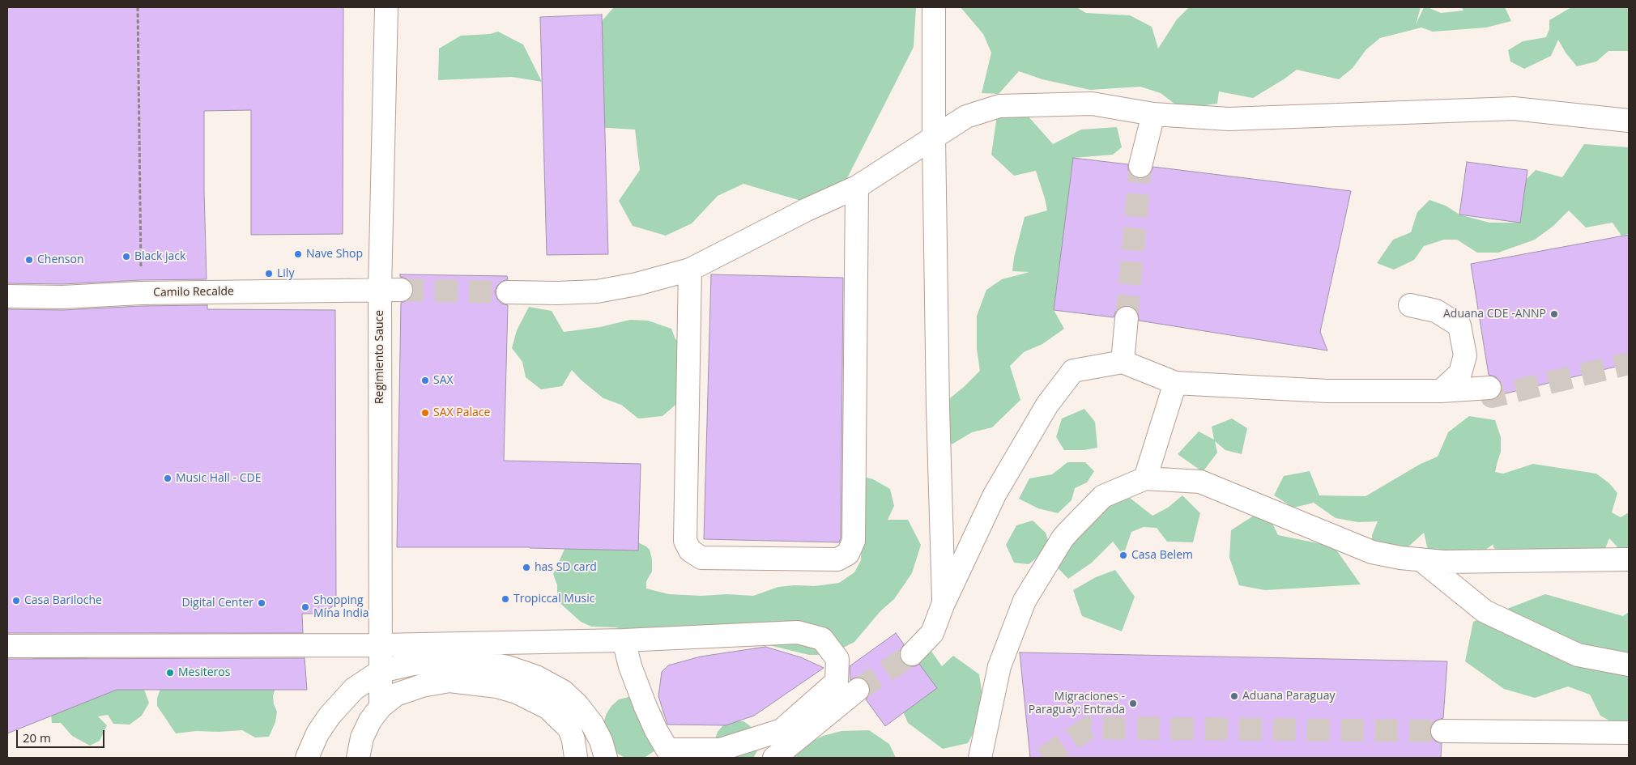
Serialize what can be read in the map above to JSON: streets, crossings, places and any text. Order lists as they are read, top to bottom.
{
  "streets": {
    "street": ["Camilo Recalde", "Regimiento Sauce"]
  },
  "crossings": [
    ["Camilo Recalde", "Regimiento Sauce"]
  ],
  "places": [
    "Nave Shop",
    "Black jack",
    "Chenson",
    "Lily",
    "Aduana CDE -ANNP",
    "SAX",
    "SAX Palace",
    "Music Hall - CDE",
    "Casa Belem",
    "has SD card",
    "Tropiccal Music",
    "Casa Bariloche",
    "Digital Center",
    "Shopping Mína India",
    "Mesiteros",
    "Aduana Paraguay",
    "Migraciones - Paraguay: Entrada"
  ],
  "scale_bar": "20 m"
}
